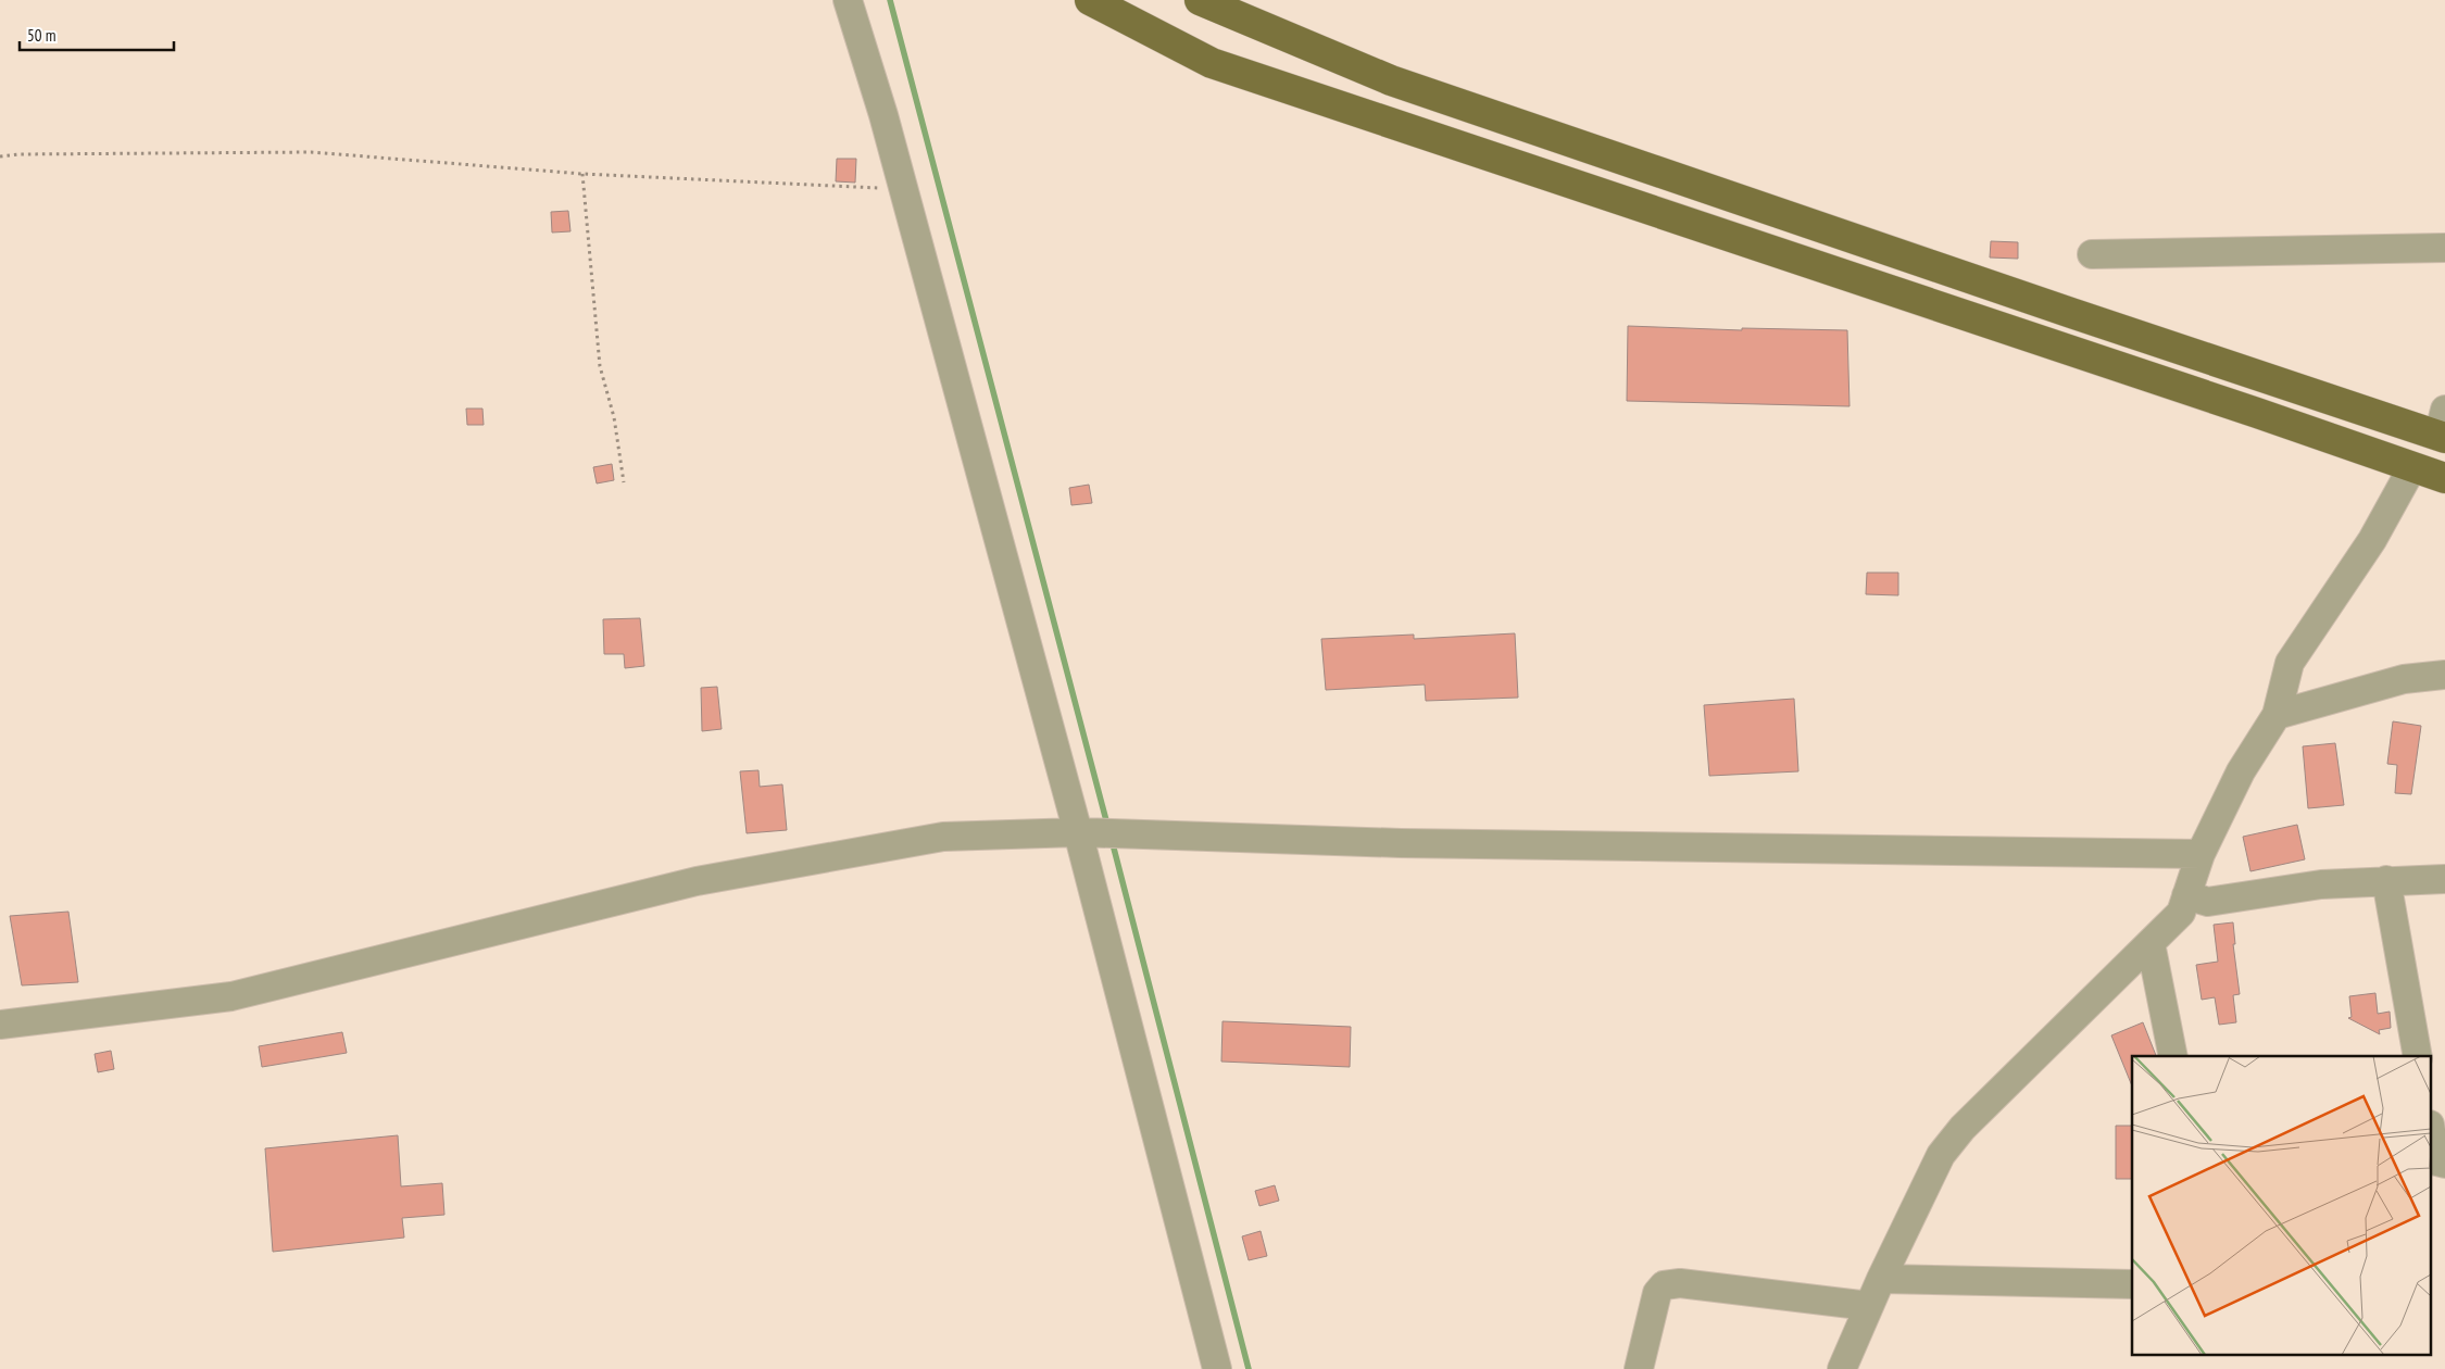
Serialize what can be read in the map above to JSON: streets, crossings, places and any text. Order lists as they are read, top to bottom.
{
  "scale_bar": "50 m"
}
